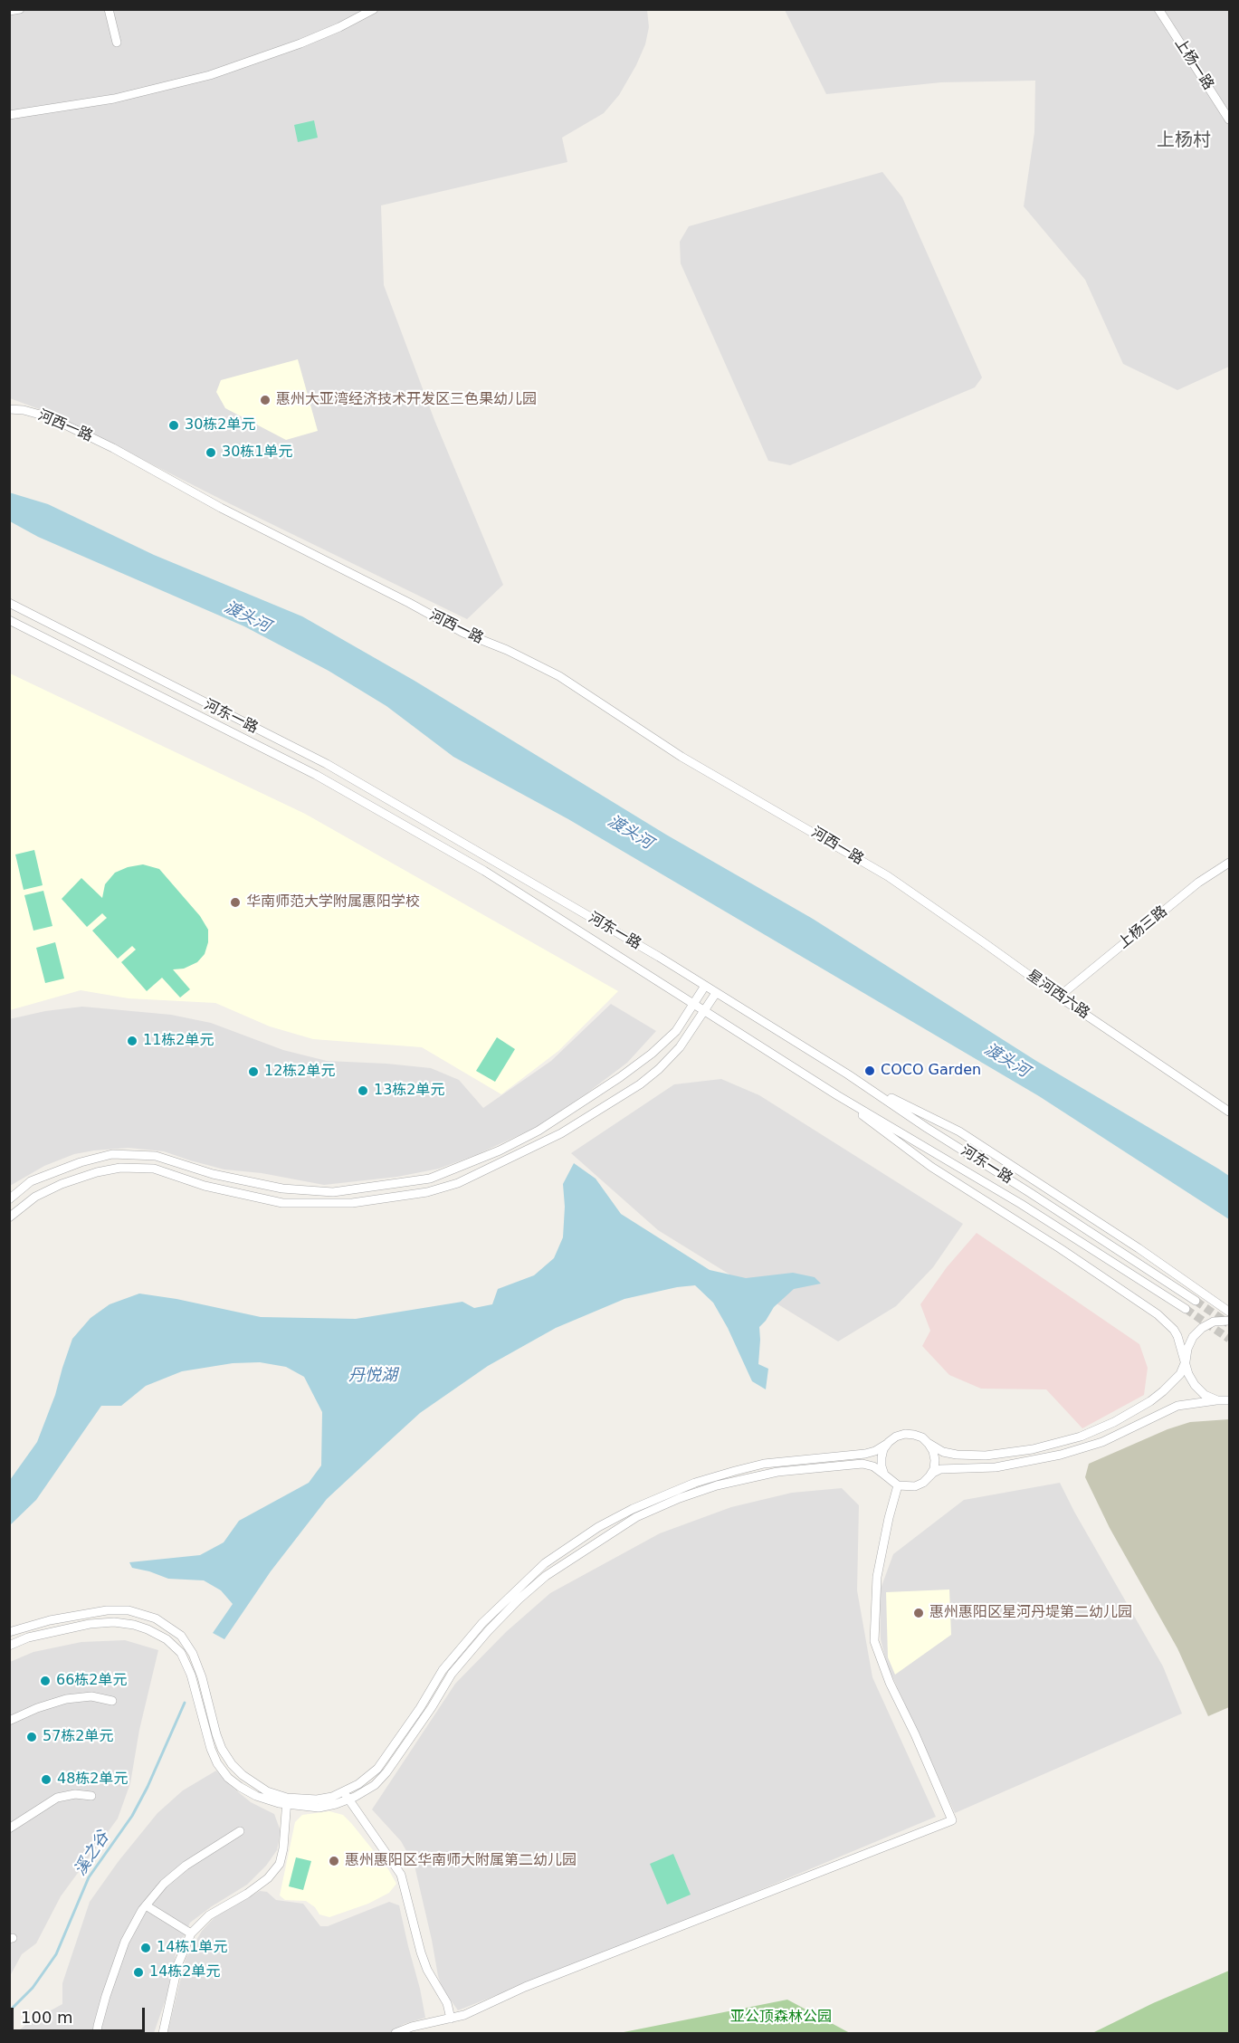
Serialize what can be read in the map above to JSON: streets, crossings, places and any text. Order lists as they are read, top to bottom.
{
  "streets": {
    "street": [
      "上杨一路",
      "河西一路",
      "河东一路",
      "上杨三路",
      "星河西六路"
    ]
  },
  "crossings": [
    ["河西一路", "星河西六路"],
    ["上杨三路", "星河西六路"]
  ],
  "districts": ["上杨村"],
  "water": ["渡头河", "丹悦湖", "溪之谷"],
  "parks": ["亚公顶森林公园"],
  "places": [
    "惠州大亚湾经济技术开发区三色果幼儿园",
    "30栋2单元",
    "30栋1单元",
    "华南师范大学附属惠阳学校",
    "11栋2单元",
    "COCO Garden",
    "12栋2单元",
    "13栋2单元",
    "惠州惠阳区星河丹堤第二幼儿园",
    "66栋2单元",
    "57栋2单元",
    "48栋2单元",
    "惠州惠阳区华南师大附属第二幼儿园",
    "14栋1单元",
    "14栋2单元"
  ],
  "scale_bar": "100 m"
}
